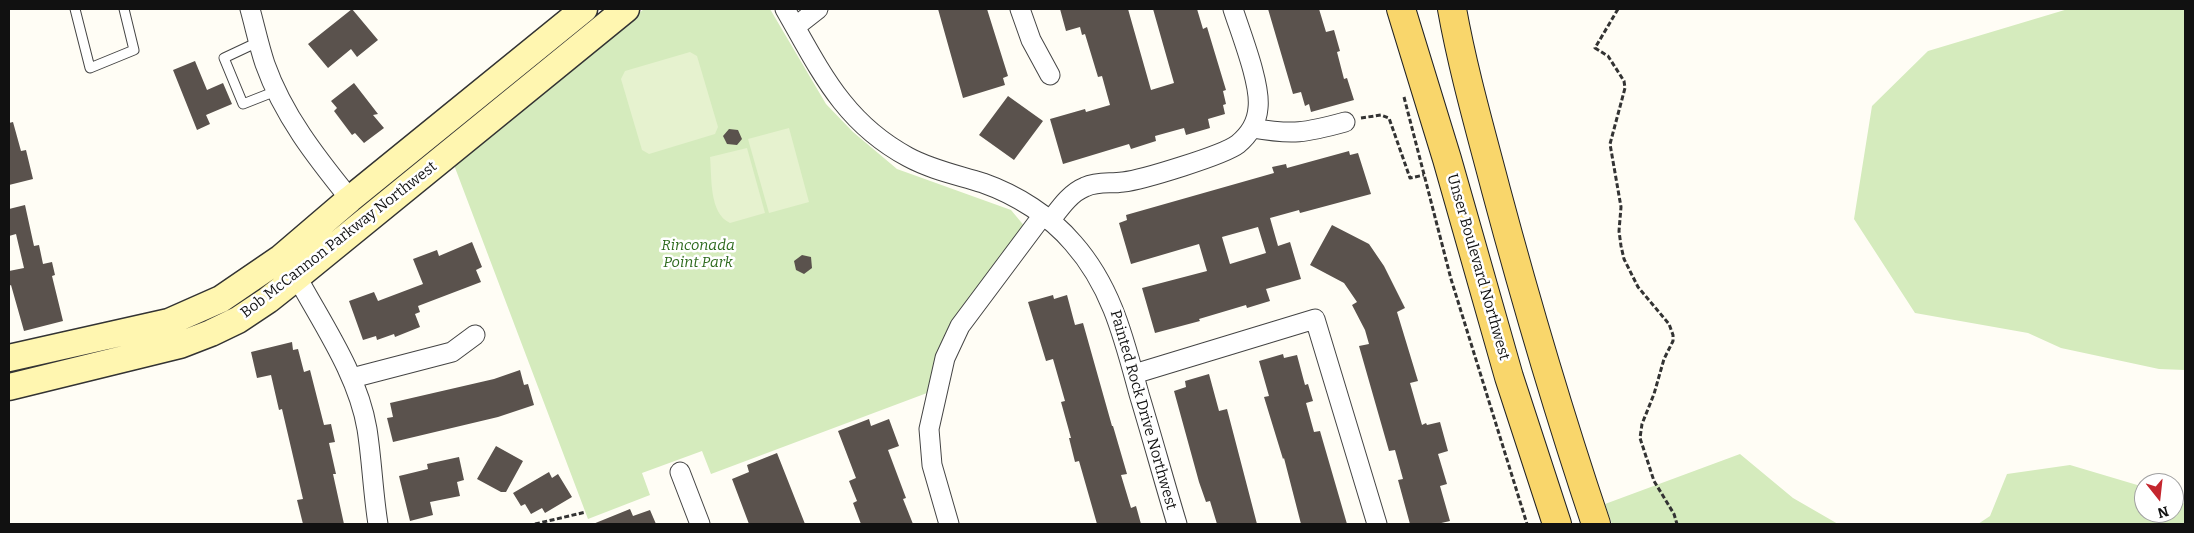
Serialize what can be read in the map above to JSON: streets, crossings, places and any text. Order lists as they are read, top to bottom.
{
  "streets": {
    "main road": ["Unser Boulevard Northwest"],
    "street": ["Bob McCannon Parkway Northwest", "Painted Rock Drive Northwest"]
  },
  "parks": ["Rinconada Point Park"],
  "north": "bottom"
}
